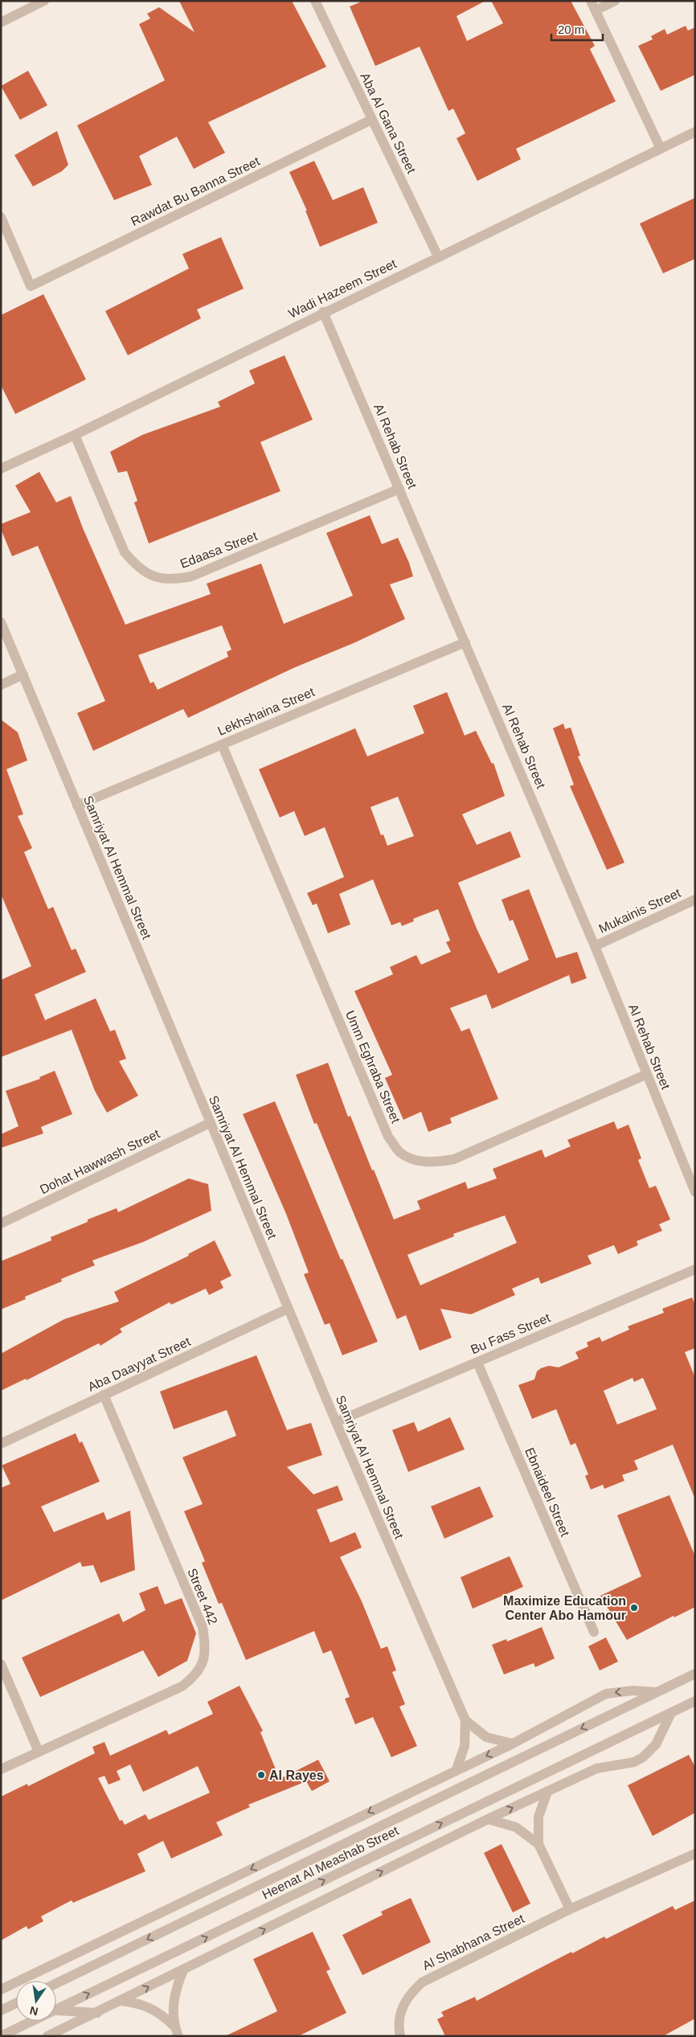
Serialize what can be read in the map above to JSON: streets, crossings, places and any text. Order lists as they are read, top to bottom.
{
  "streets": {
    "street": [
      "Aba Al Gana Street",
      "Rawdat Bu Banna Street",
      "Wadi Hazeem Street",
      "Al Rehab Street",
      "Edaasa Street",
      "Lekhshaina Street",
      "Samriyat Al Hemmal Street",
      "Mukainis Street",
      "Umm Eghraba Street",
      "Dohat Hawwash Street",
      "Bu Fass Street",
      "Aba Daayyat Street",
      "Ebnaideel Street",
      "Street 442",
      "Heenat Al Meashab Street",
      "Al Shabhana Street"
    ]
  },
  "crossings": [
    ["Aba Al Gana Street", "Rawdat Bu Banna Street"],
    ["Aba Al Gana Street", "Wadi Hazeem Street"],
    ["Wadi Hazeem Street", "Al Rehab Street"],
    ["Wadi Hazeem Street", "Edaasa Street"],
    ["Al Rehab Street", "Edaasa Street"],
    ["Al Rehab Street", "Lekhshaina Street"],
    ["Al Rehab Street", "Mukainis Street"],
    ["Al Rehab Street", "Umm Eghraba Street"],
    ["Lekhshaina Street", "Samriyat Al Hemmal Street"],
    ["Lekhshaina Street", "Umm Eghraba Street"],
    ["Samriyat Al Hemmal Street", "Dohat Hawwash Street"],
    ["Samriyat Al Hemmal Street", "Bu Fass Street"],
    ["Samriyat Al Hemmal Street", "Aba Daayyat Street"],
    ["Samriyat Al Hemmal Street", "Heenat Al Meashab Street"],
    ["Bu Fass Street", "Ebnaideel Street"],
    ["Aba Daayyat Street", "Street 442"]
  ],
  "places": ["Maximize Education Center Abo Hamour", "Al Rayes"],
  "scale_bar": "20 m",
  "north": "bottom"
}
